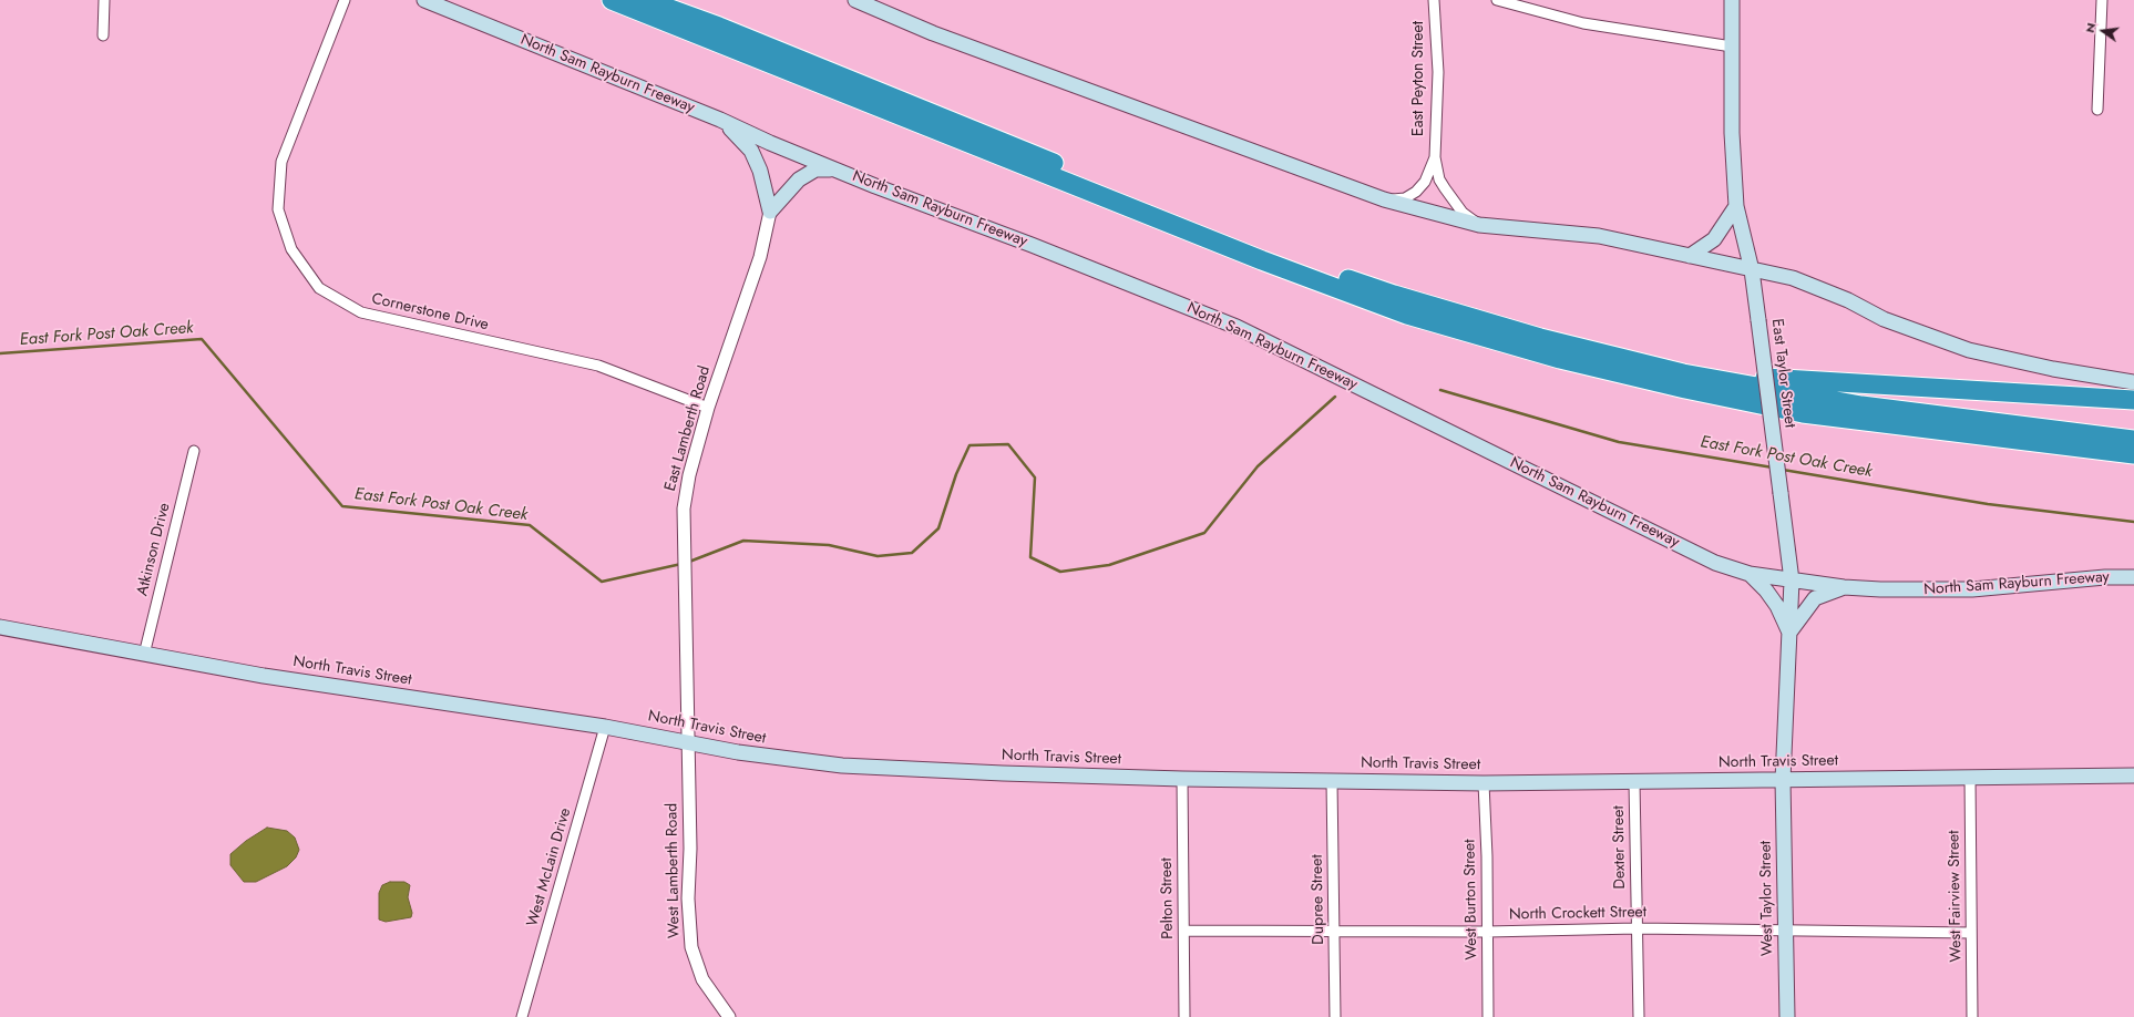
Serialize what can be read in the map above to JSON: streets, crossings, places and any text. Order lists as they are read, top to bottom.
{
  "streets": {
    "main road": [
      "North Sam Rayburn Freeway",
      "East Taylor Street",
      "North Travis Street",
      "West Taylor Street"
    ],
    "street": [
      "East Peyton Street",
      "Cornerstone Drive",
      "East Lamberth Road",
      "Atkinson Drive",
      "Dexter Street",
      "West McLain Drive",
      "West Lamberth Road",
      "West Fairview Street",
      "Pelton Street",
      "Dupree Street",
      "West Burton Street",
      "North Crockett Street"
    ]
  },
  "crossings": [
    ["North Sam Rayburn Freeway", "East Taylor Street"],
    ["Cornerstone Drive", "East Lamberth Road"],
    ["East Taylor Street", "North Travis Street"],
    ["East Taylor Street", "West Taylor Street"],
    ["East Lamberth Road", "North Travis Street"],
    ["East Lamberth Road", "West Lamberth Road"],
    ["Atkinson Drive", "North Travis Street"],
    ["North Travis Street", "Dexter Street"],
    ["North Travis Street", "West McLain Drive"],
    ["North Travis Street", "West Lamberth Road"],
    ["North Travis Street", "West Fairview Street"],
    ["North Travis Street", "Pelton Street"],
    ["North Travis Street", "West Taylor Street"],
    ["North Travis Street", "Dupree Street"],
    ["North Travis Street", "West Burton Street"],
    ["Dexter Street", "North Crockett Street"],
    ["West Fairview Street", "North Crockett Street"],
    ["Pelton Street", "North Crockett Street"],
    ["West Taylor Street", "North Crockett Street"],
    ["Dupree Street", "North Crockett Street"],
    ["West Burton Street", "North Crockett Street"]
  ],
  "water": ["East Fork Post Oak Creek"],
  "north": "left"
}
